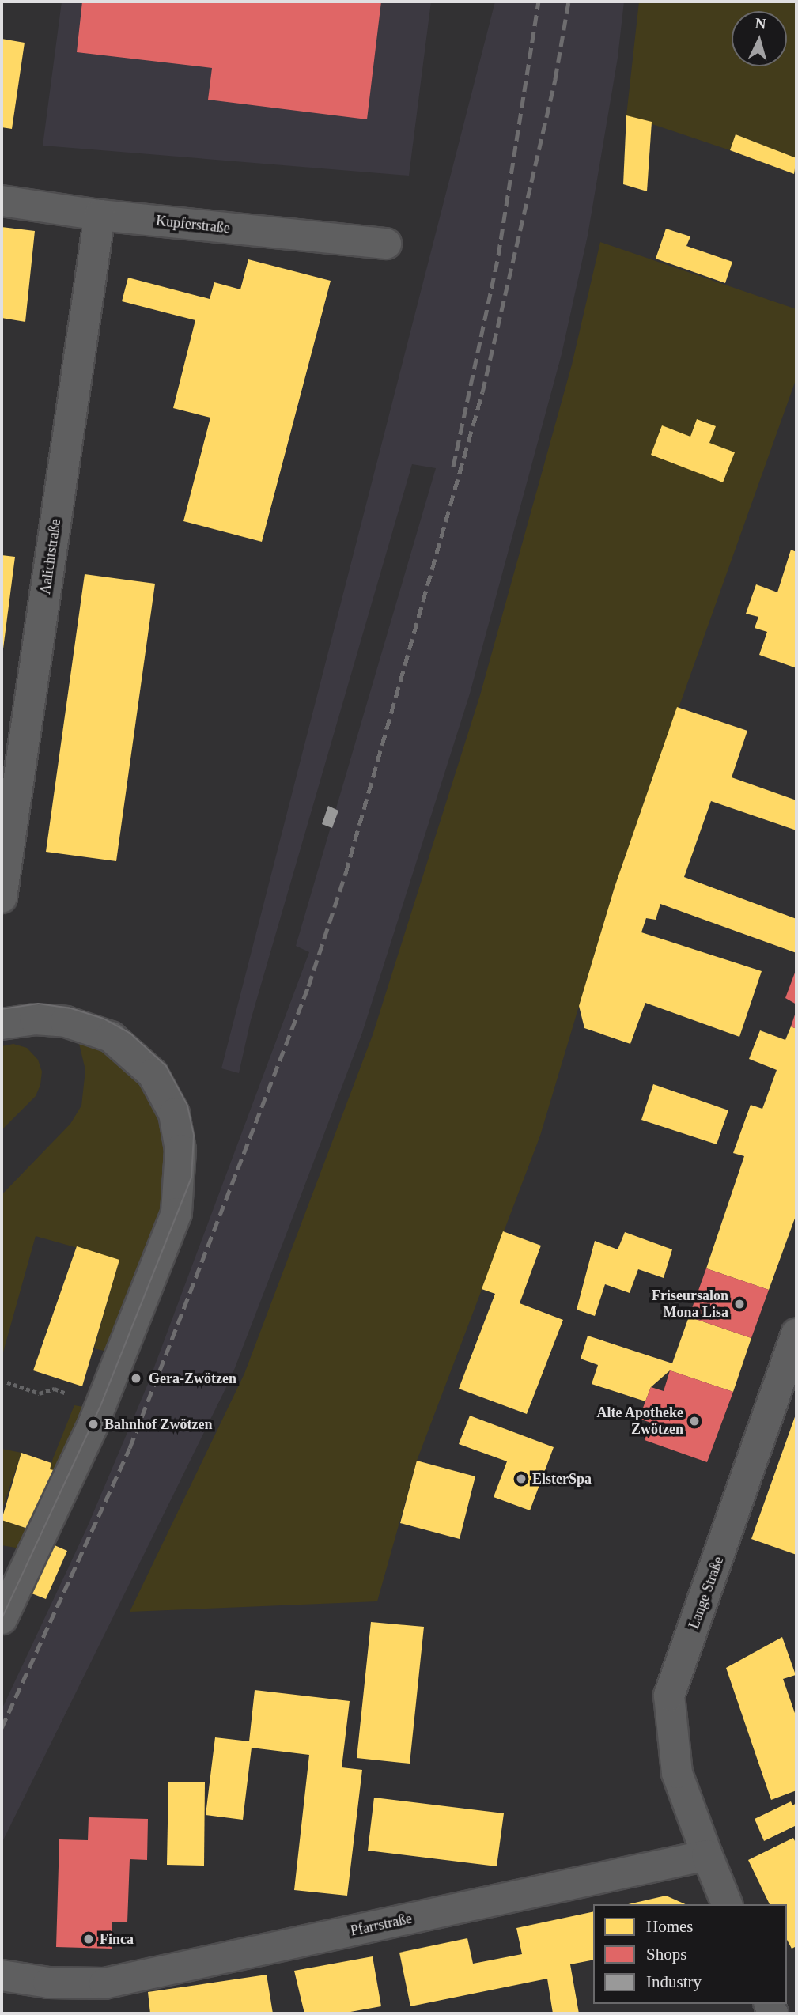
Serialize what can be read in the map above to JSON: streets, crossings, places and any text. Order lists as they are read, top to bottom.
{
  "streets": {
    "street": [
      "Kupferstraße",
      "Aalichtstraße",
      "Lange Straße",
      "Pfarrstraße"
    ]
  },
  "crossings": [
    ["Kupferstraße", "Aalichtstraße"],
    ["Lange Straße", "Pfarrstraße"]
  ],
  "places": [
    "Friseursalon Mona Lisa",
    "Gera-Zwötzen",
    "Alte Apotheke Zwötzen",
    "Bahnhof Zwötzen",
    "ElsterSpa",
    "Finca"
  ],
  "legend": ["Homes", "Shops", "Industry"],
  "north": "top"
}
